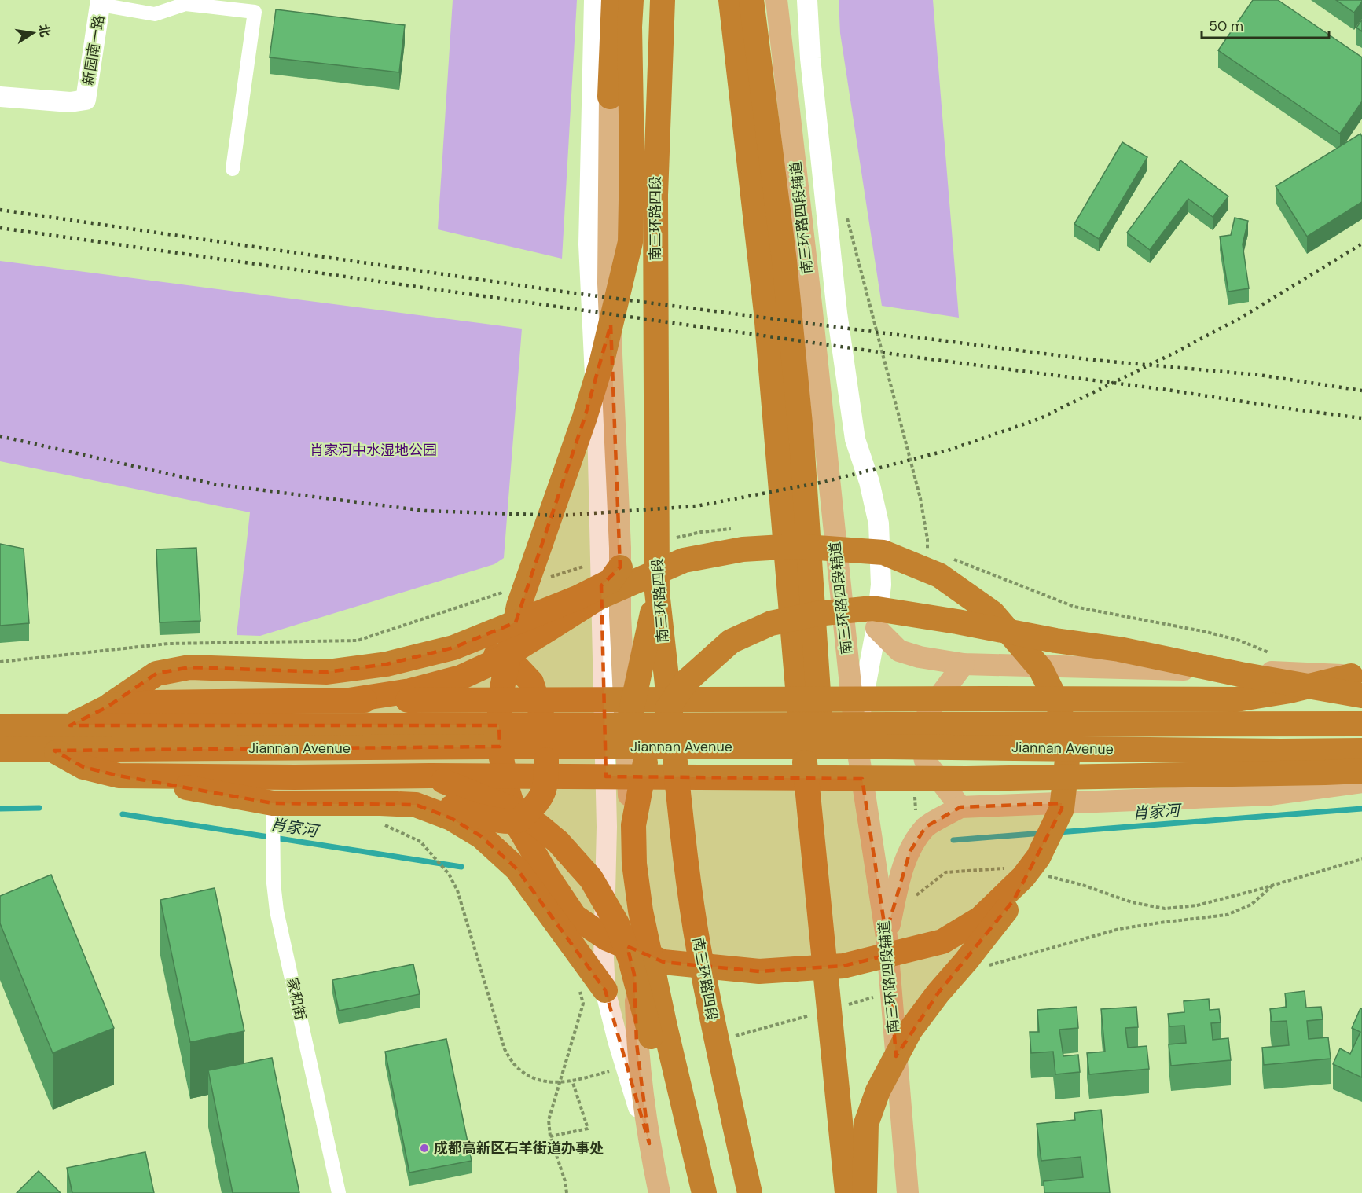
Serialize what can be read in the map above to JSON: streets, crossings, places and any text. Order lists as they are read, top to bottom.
{
  "streets": {
    "highway": ["南三环路四段", "Jiannan Avenue"],
    "main road": ["新园南一路", "南三环路四段辅道"],
    "street": ["家和街"]
  },
  "water": ["肖家河"],
  "parks": ["肖家河中水湿地公园"],
  "places": ["成都高新区石羊街道办事处"],
  "scale_bar": "50 m",
  "north": "right"
}
